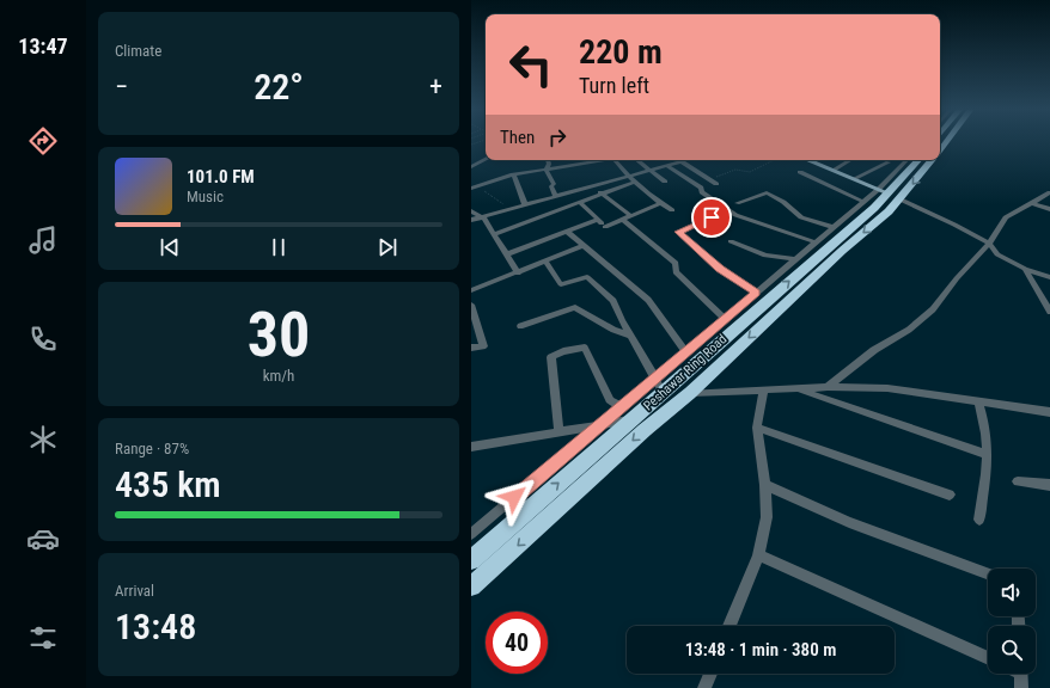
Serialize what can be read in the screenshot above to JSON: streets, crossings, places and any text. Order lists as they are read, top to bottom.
{
  "streets": {
    "highway": ["Peshawar Ring Road"]
  },
  "page": {
    "tabs": "13:47",
    "tile": [
      "Climate",
      ["30", "km/h"],
      ["Range · 87%", "435 km"],
      ["Arrival", "13:48"]
    ],
    "turn": ["220 m", "Turn left"],
    "heat": ["−", "22°", "+"],
    "then": "Then",
    "song": ["101.0 FM", "Music"],
    "limit": "40",
    "trip": "13:48 · 1 min · 380 m"
  }
}
